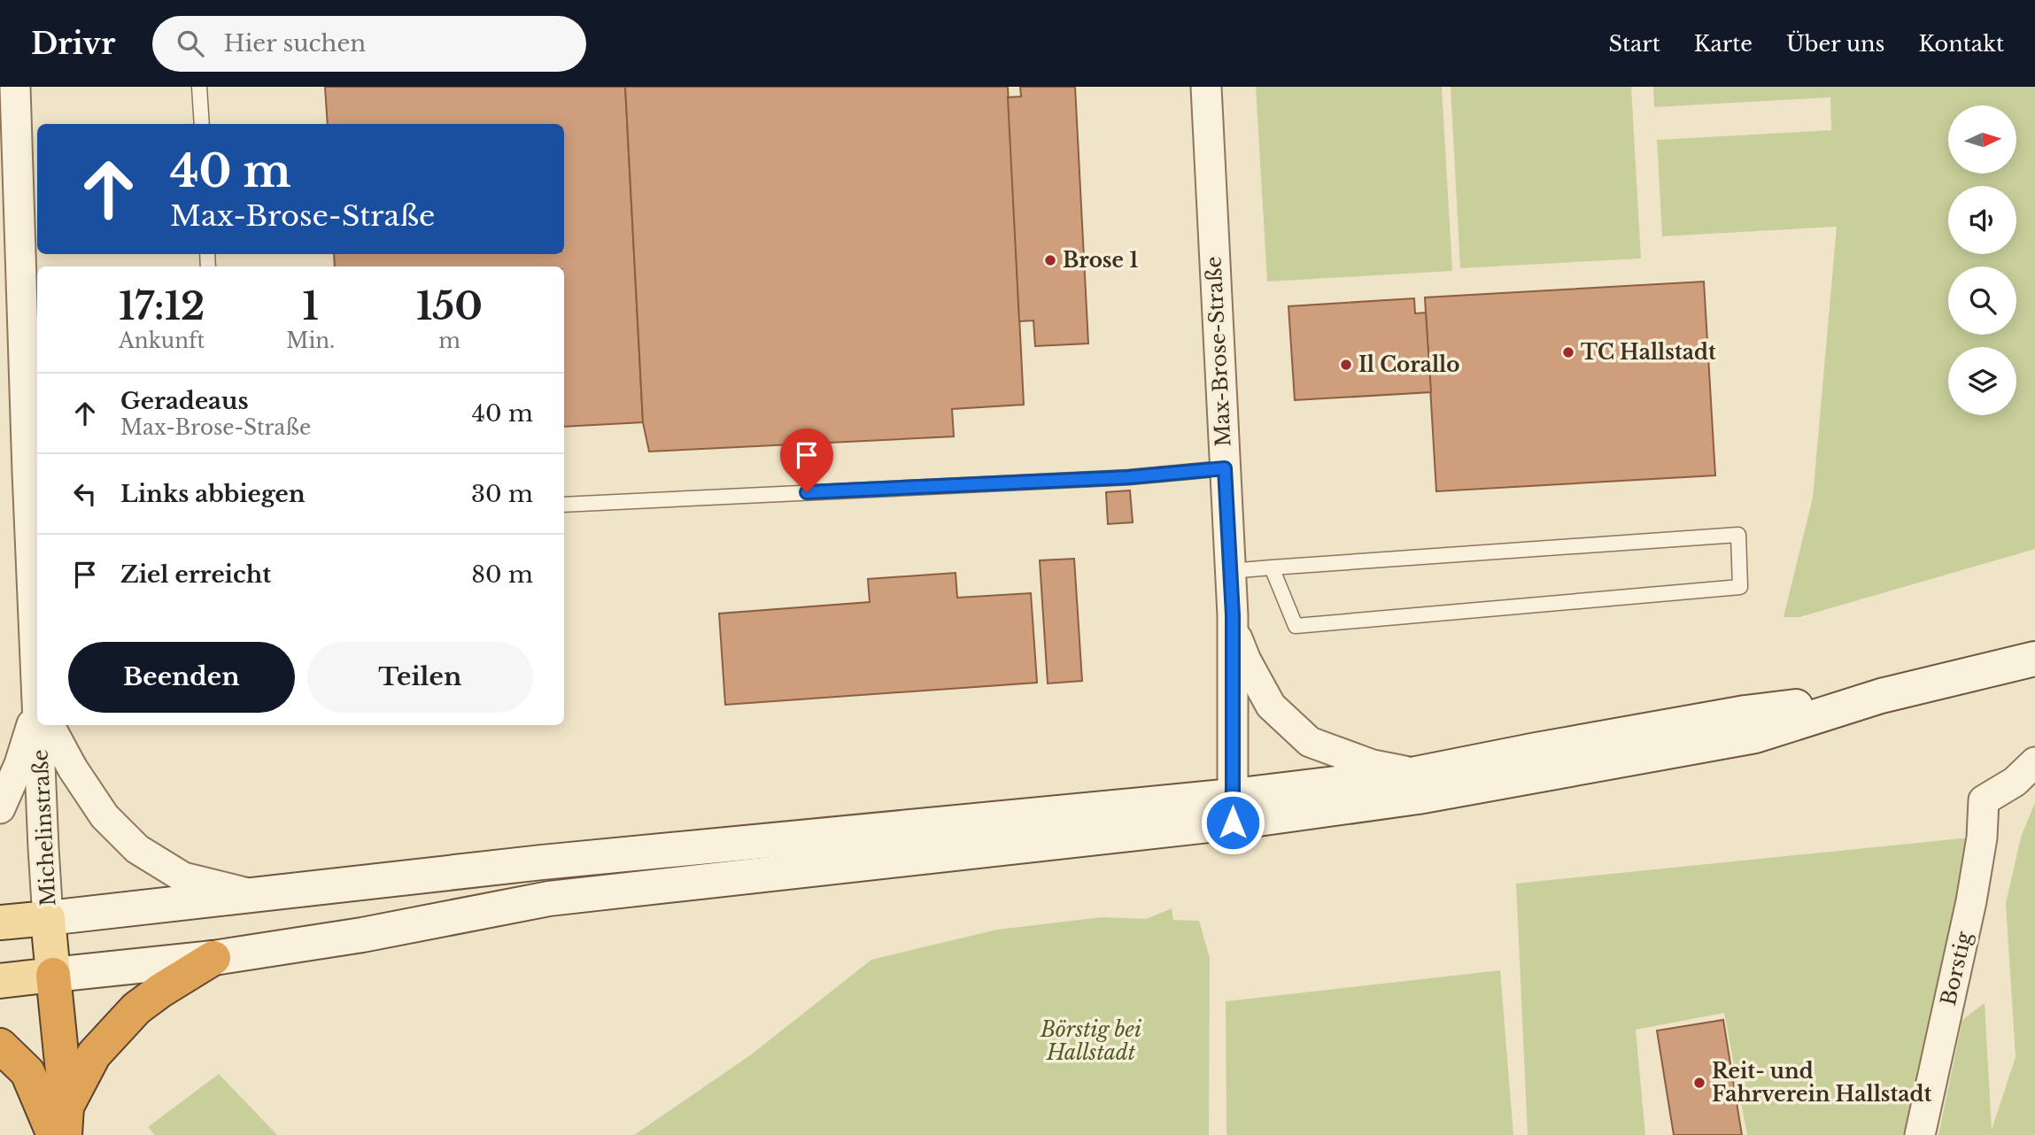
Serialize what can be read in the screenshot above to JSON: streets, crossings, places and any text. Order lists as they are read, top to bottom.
{
  "streets": {
    "main road": ["Michelinstraße"],
    "street": ["Max-Brose-Straße", "Borstig"]
  },
  "parks": ["Börstig bei Hallstadt"],
  "places": [
    "Brose 1",
    "TC Hallstadt",
    "Il Corallo",
    "Reit- und Fahrverein Hallstadt"
  ],
  "north": "right",
  "page": {
    "header": "Drivr",
    "search": "Hier suchen",
    "nav": [
      "Start",
      "Karte",
      "Über uns",
      "Kontakt"
    ],
    "turn": ["40 m", "Max-Brose-Straße"],
    "eta": [
      "17:12",
      "Ankunft",
      "1",
      "Min.",
      "150",
      "m"
    ],
    "list": [
      {
        "name": "Geradeaus",
        "note": "Max-Brose-Straße",
        "value": "40 m"
      },
      {
        "name": "Links abbiegen",
        "value": "30 m"
      },
      {
        "name": "Ziel erreicht",
        "value": "80 m"
      }
    ],
    "buttons": ["Beenden", "Teilen"]
  }
}
